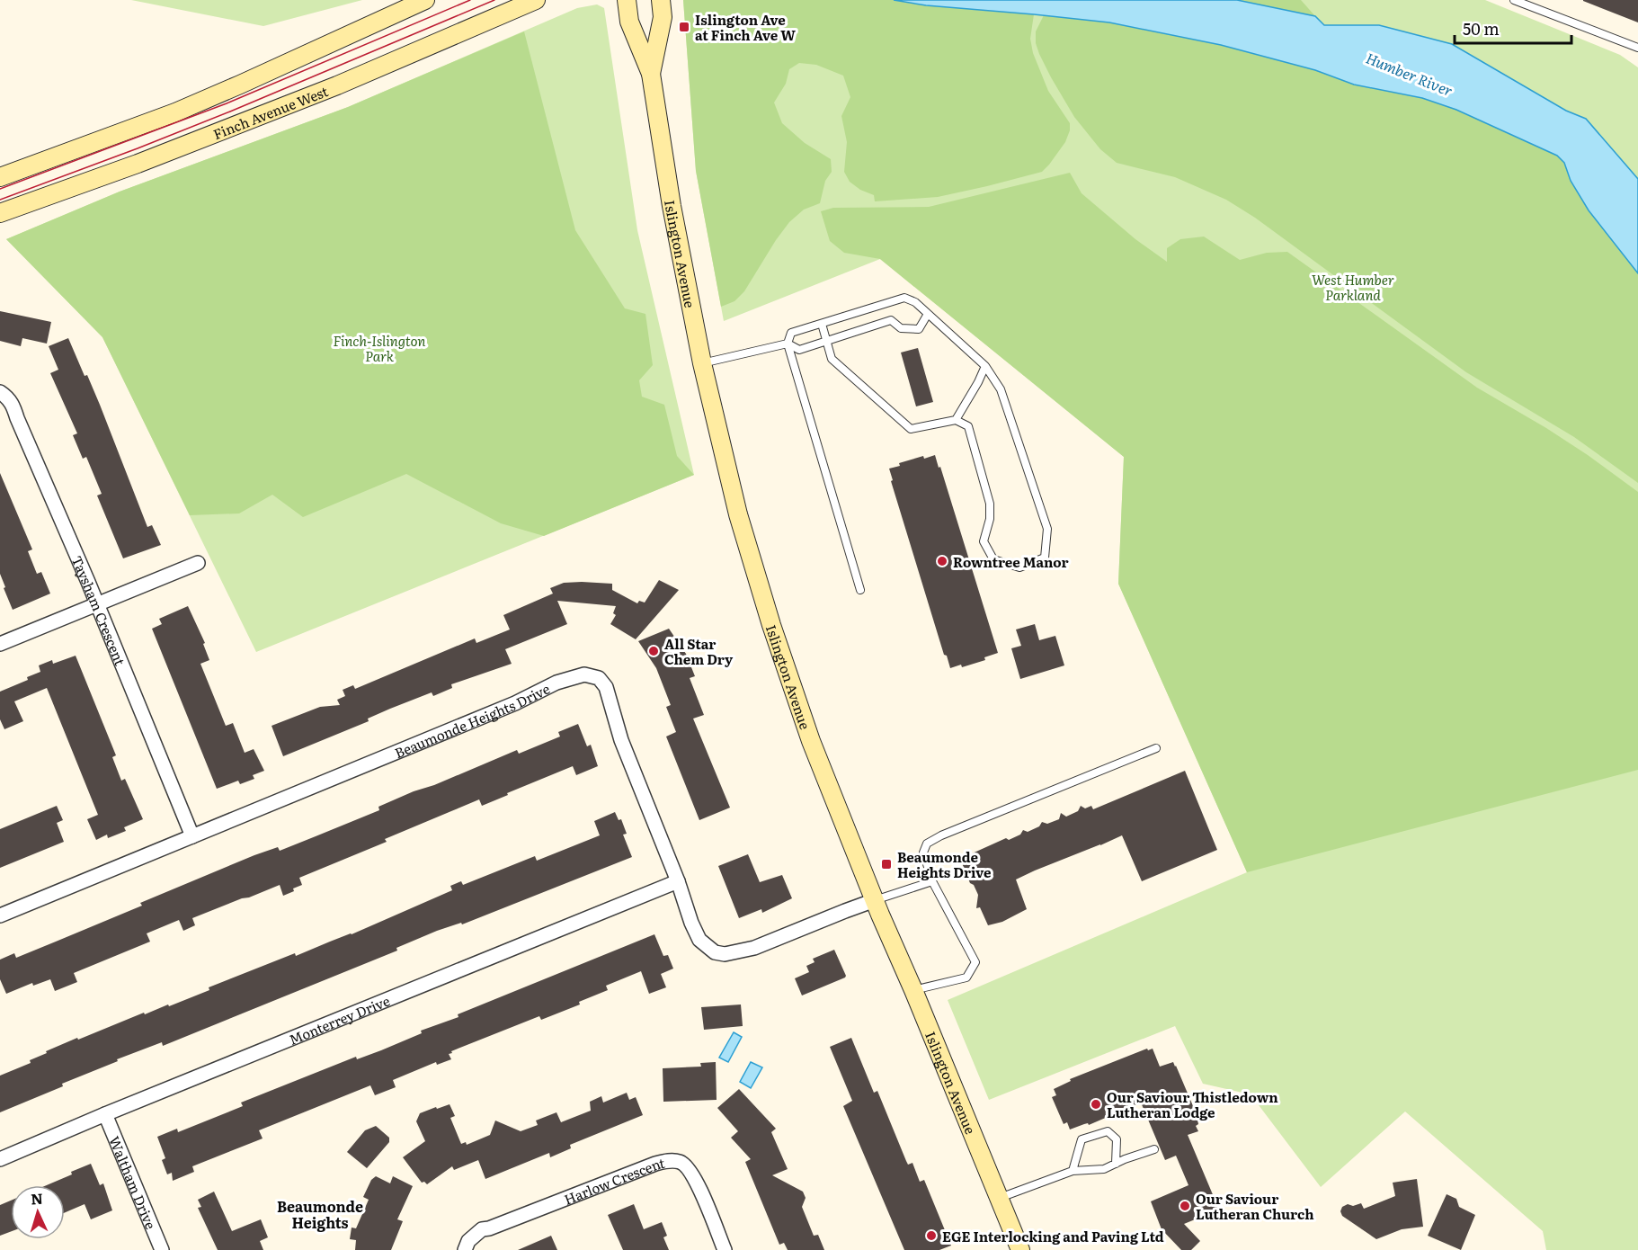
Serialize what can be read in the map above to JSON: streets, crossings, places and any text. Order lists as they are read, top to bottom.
{
  "streets": {
    "main road": ["Finch Avenue West", "Islington Avenue"],
    "street": [
      "Taysham Crescent",
      "Beaumonde Heights Drive",
      "Monterrey Drive",
      "Harlow Crescent",
      "Waltham Drive"
    ]
  },
  "crossings": [
    ["Islington Avenue", "Beaumonde Heights Drive"],
    ["Taysham Crescent", "Beaumonde Heights Drive"],
    ["Beaumonde Heights Drive", "Monterrey Drive"],
    ["Monterrey Drive", "Waltham Drive"]
  ],
  "districts": ["Beaumonde Heights"],
  "water": ["Humber River"],
  "parks": ["West Humber Parkland", "Finch-Islington Park"],
  "places": {
    "transit": ["Islington Ave at Finch Ave W", "Beaumonde Heights Drive"],
    "other": [
      "Rowntree Manor",
      "All Star Chem Dry",
      "Our Saviour Thistledown Lutheran Lodge",
      "Our Saviour Lutheran Church",
      "EGE Interlocking and Paving Ltd"
    ]
  },
  "scale_bar": "50 m",
  "north": "top"
}
